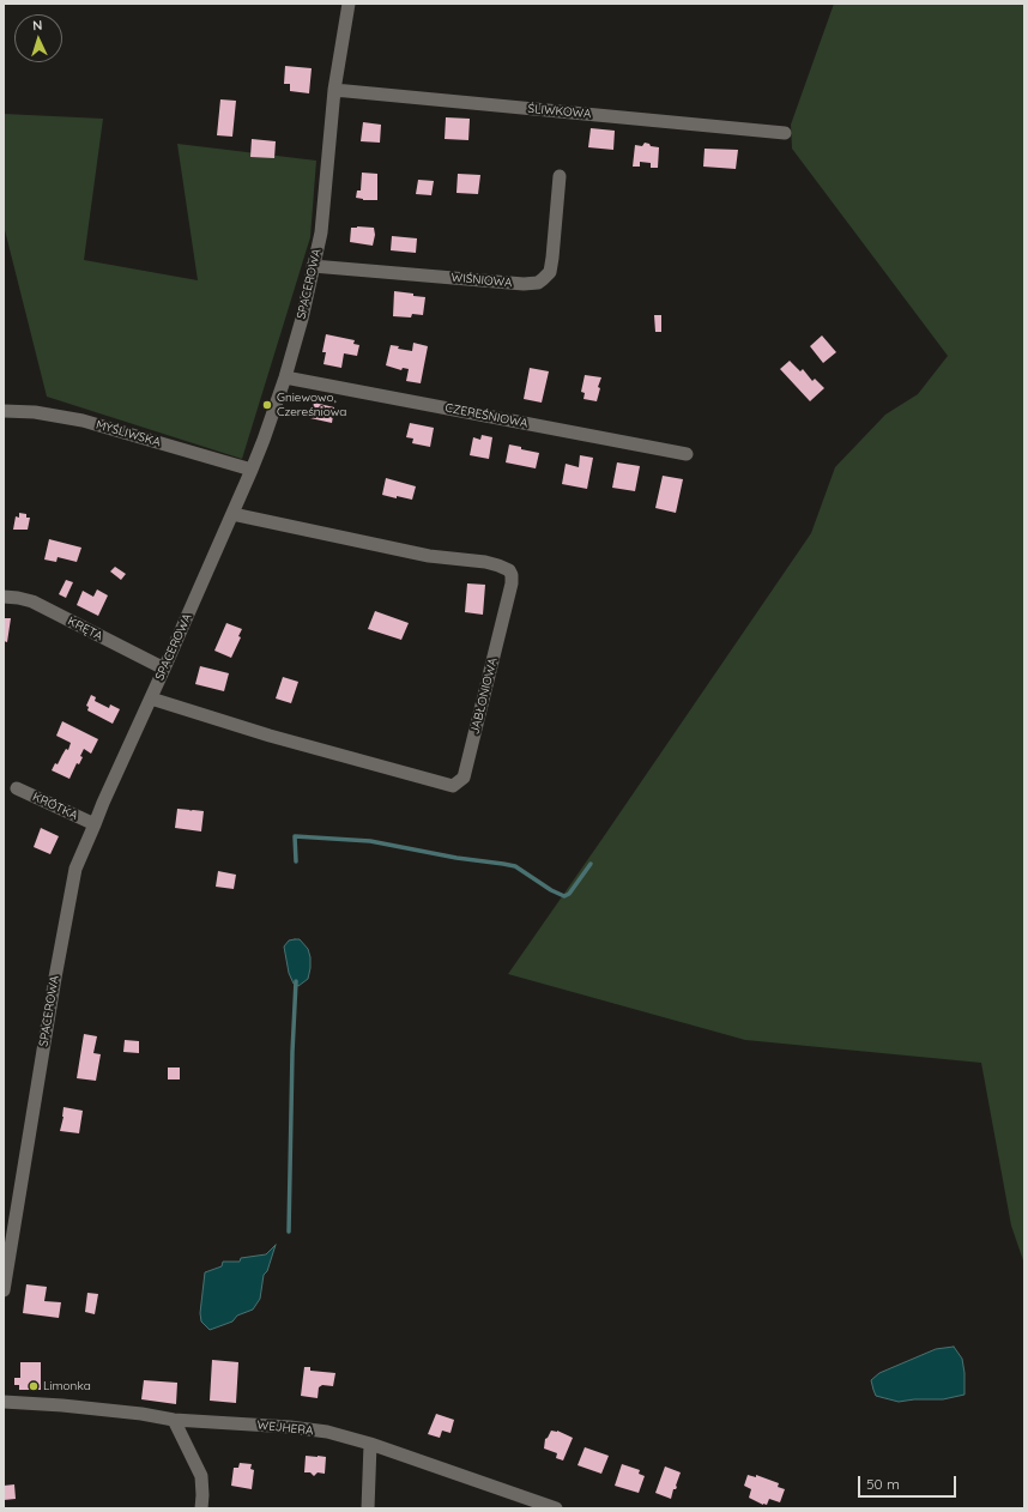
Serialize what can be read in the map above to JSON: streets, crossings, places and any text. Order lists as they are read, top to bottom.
{
  "streets": {
    "street": [
      "ŚLIWKOWA",
      "WIŚNIOWA",
      "SPACEROWA",
      "CZEREŚNIOWA",
      "MYŚLIWSKA",
      "KRĘTA",
      "JABŁONIOWA",
      "KRÓTKA",
      "WEJHERA"
    ]
  },
  "crossings": [
    ["ŚLIWKOWA", "SPACEROWA"],
    ["WIŚNIOWA", "SPACEROWA"],
    ["SPACEROWA", "CZEREŚNIOWA"],
    ["SPACEROWA", "MYŚLIWSKA"],
    ["SPACEROWA", "KRĘTA"],
    ["SPACEROWA", "JABŁONIOWA"],
    ["SPACEROWA", "KRÓTKA"]
  ],
  "places": ["Gniewowo, Czereśniowa", "Limonka"],
  "scale_bar": "50 m",
  "north": "top"
}
